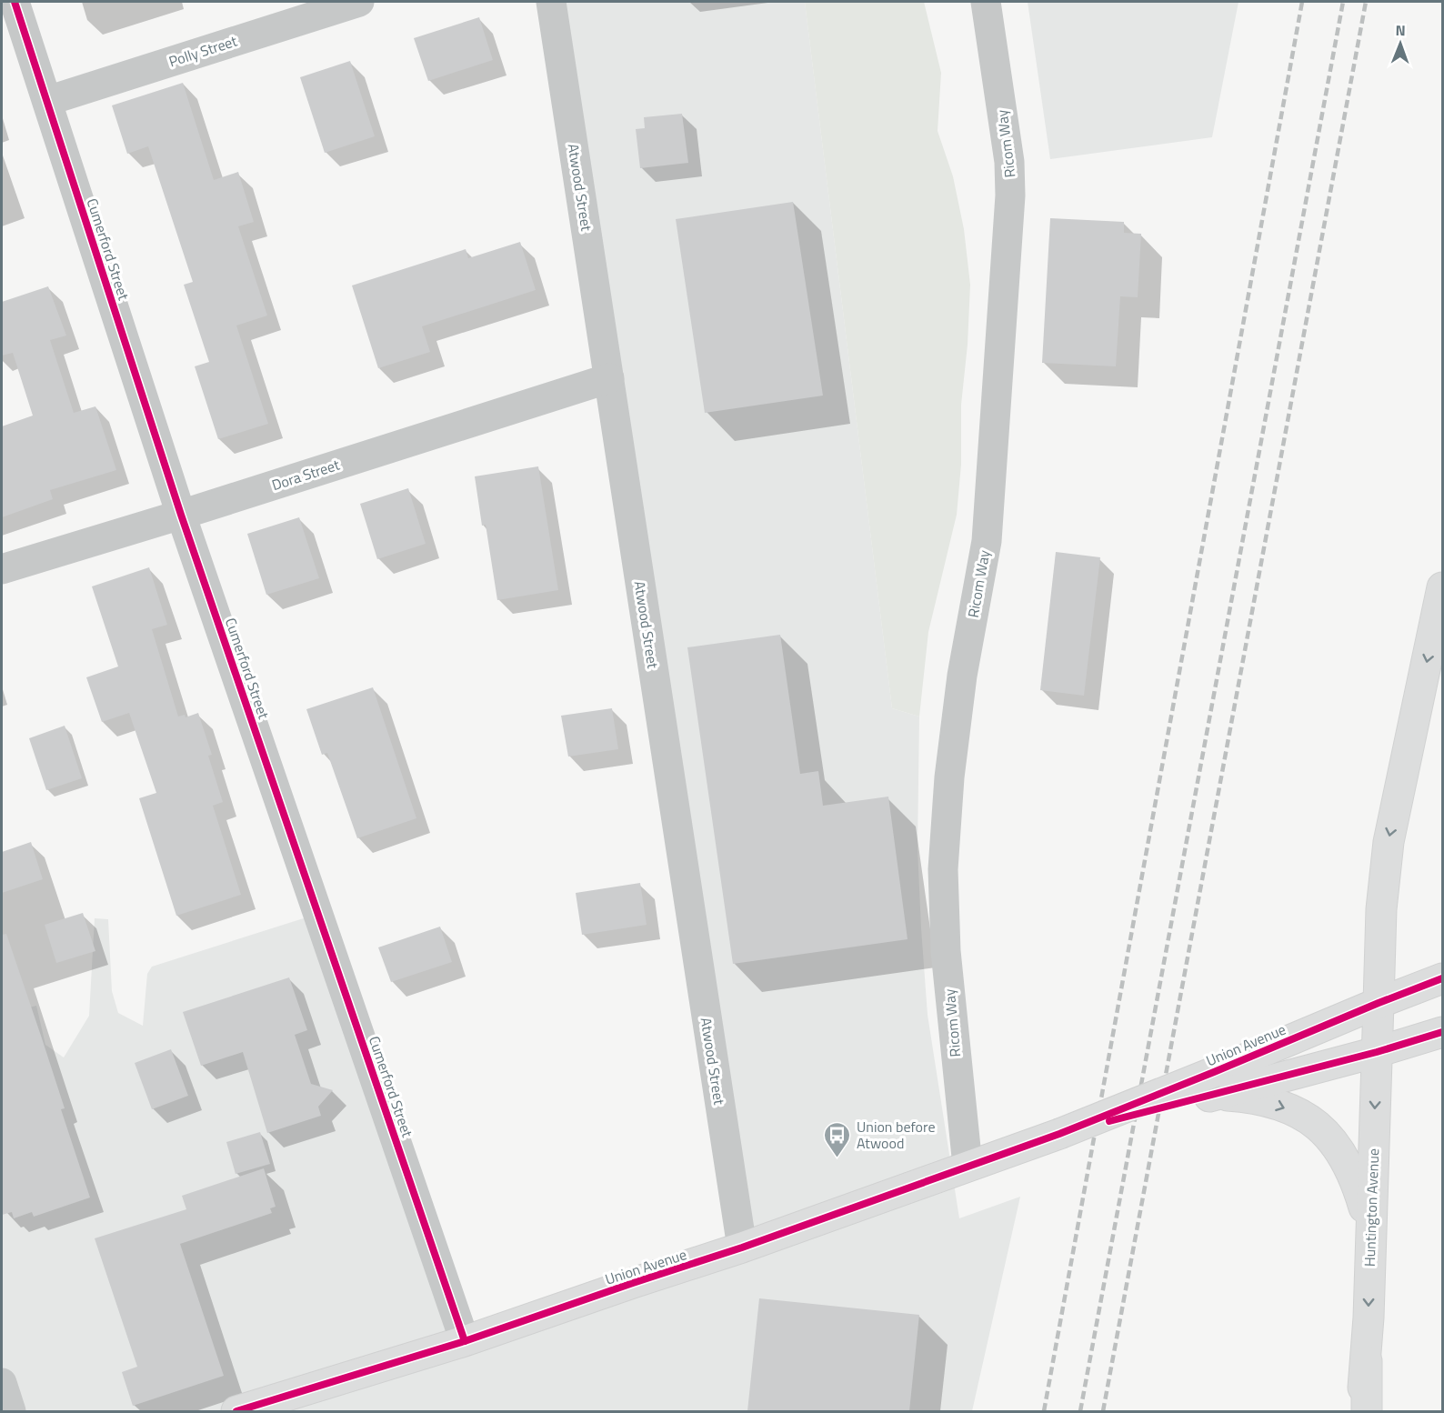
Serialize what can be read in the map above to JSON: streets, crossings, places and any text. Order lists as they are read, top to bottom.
{
  "streets": {
    "main road": ["Union Avenue", "Huntington Avenue"],
    "street": [
      "Polly Street",
      "Ricom Way",
      "Atwood Street",
      "Cumerford Street",
      "Dora Street"
    ]
  },
  "crossings": [
    ["Polly Street", "Cumerford Street"],
    ["Ricom Way", "Union Avenue"],
    ["Atwood Street", "Dora Street"],
    ["Atwood Street", "Union Avenue"],
    ["Cumerford Street", "Dora Street"],
    ["Cumerford Street", "Union Avenue"],
    ["Union Avenue", "Huntington Avenue"]
  ],
  "one_way": ["Huntington Avenue"],
  "places": {
    "bus stop": ["Union before Atwood"]
  },
  "north": "top"
}
